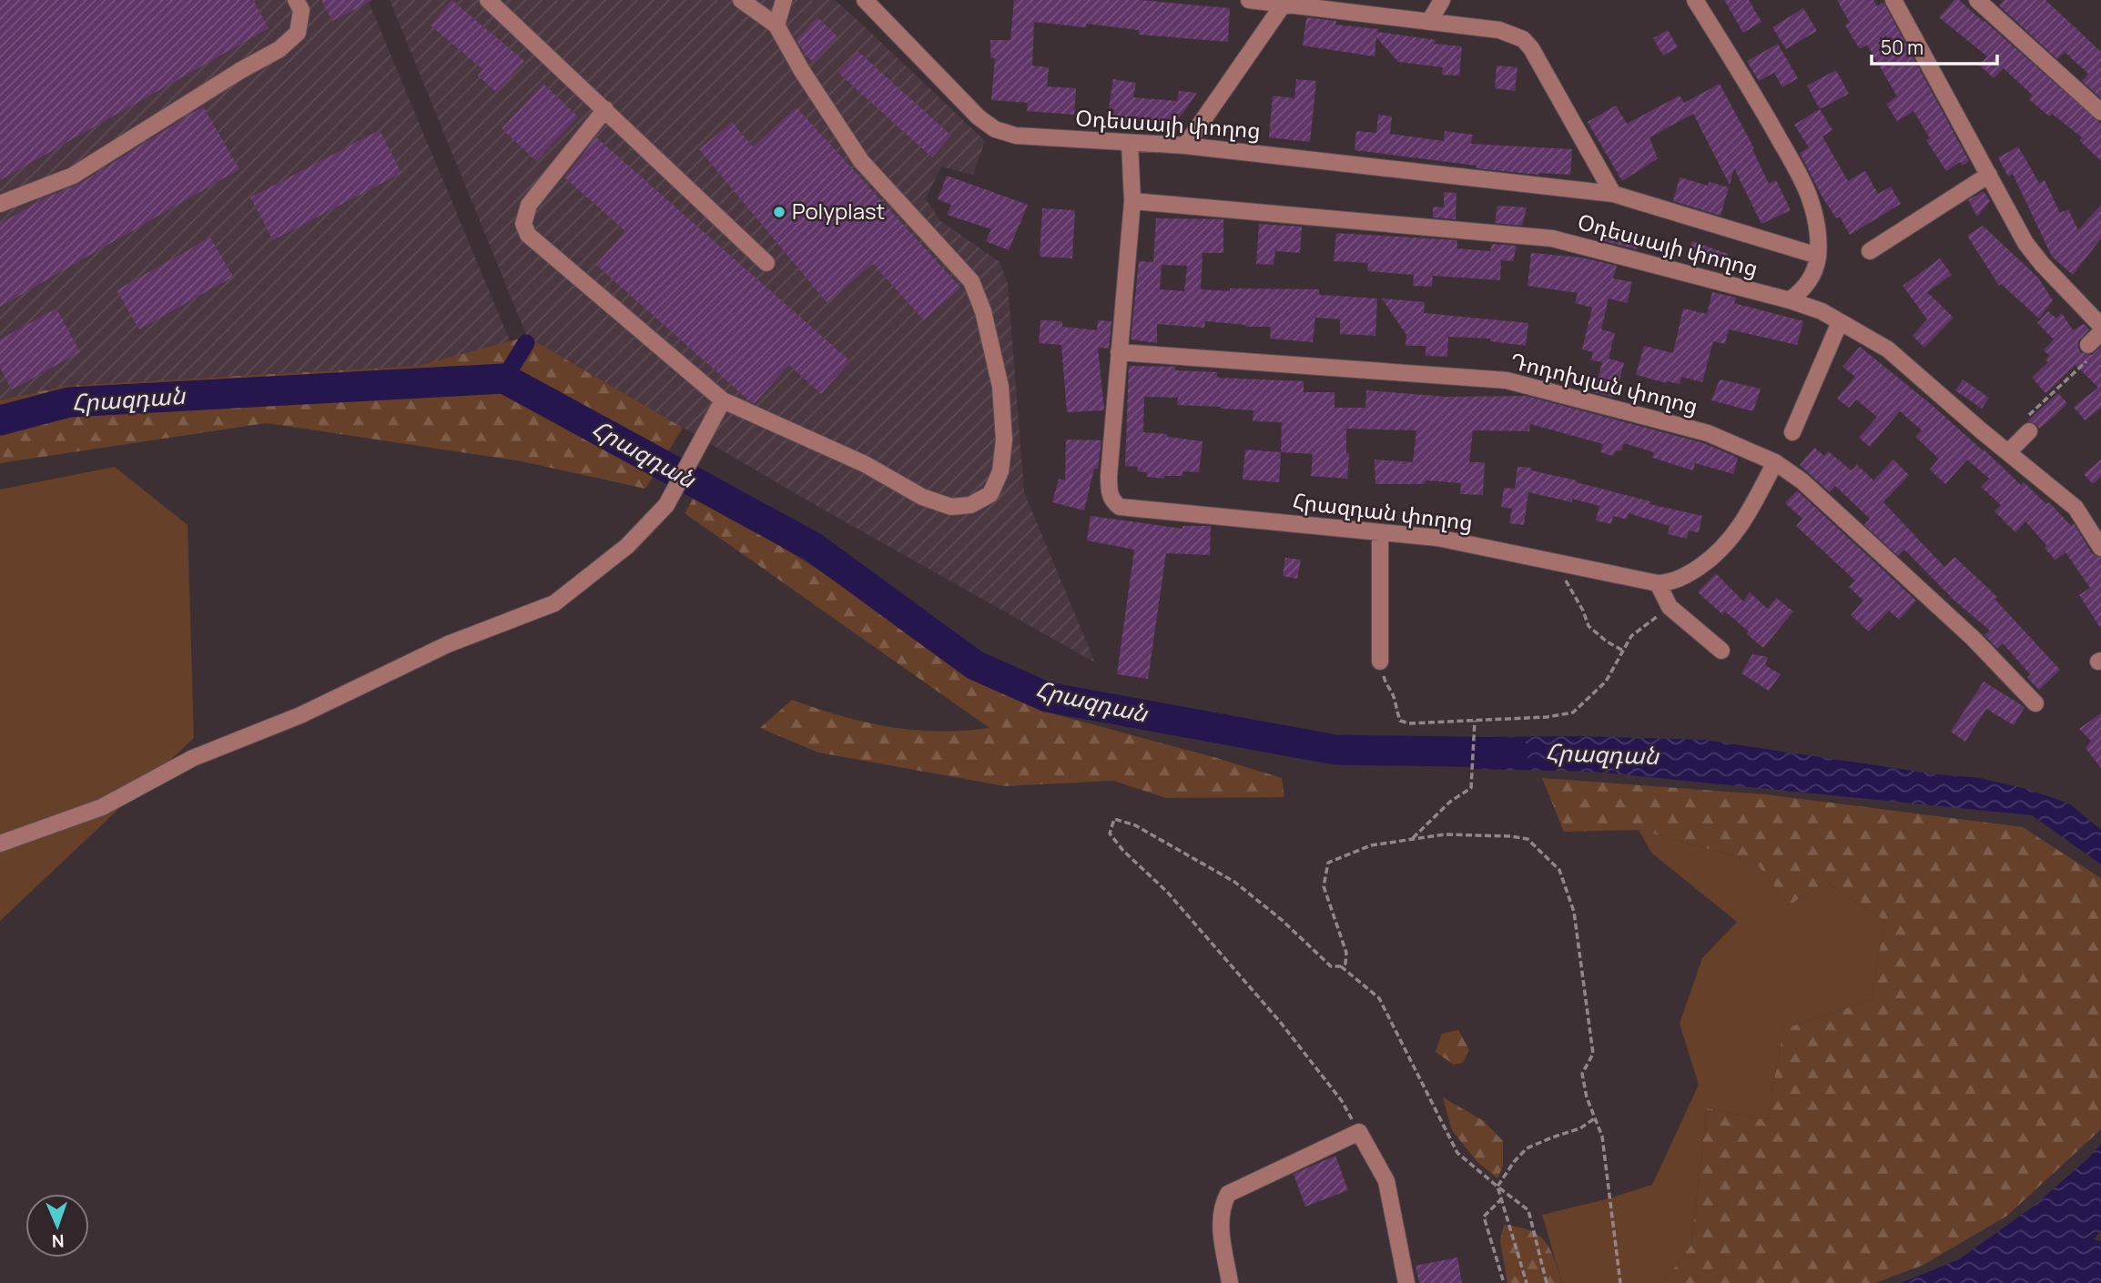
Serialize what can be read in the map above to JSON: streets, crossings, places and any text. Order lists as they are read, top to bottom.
{
  "streets": {
    "street": ["Օդեսսայի փողոց", "Դոդոխյան փողոց", "Հրազդան փողոց"]
  },
  "crossings": [
    ["Դոդոխյան փողոց", "Հրազդան փողոց"]
  ],
  "water": ["Հրազդան"],
  "places": ["Polyplast"],
  "scale_bar": "50 m",
  "north": "bottom"
}
